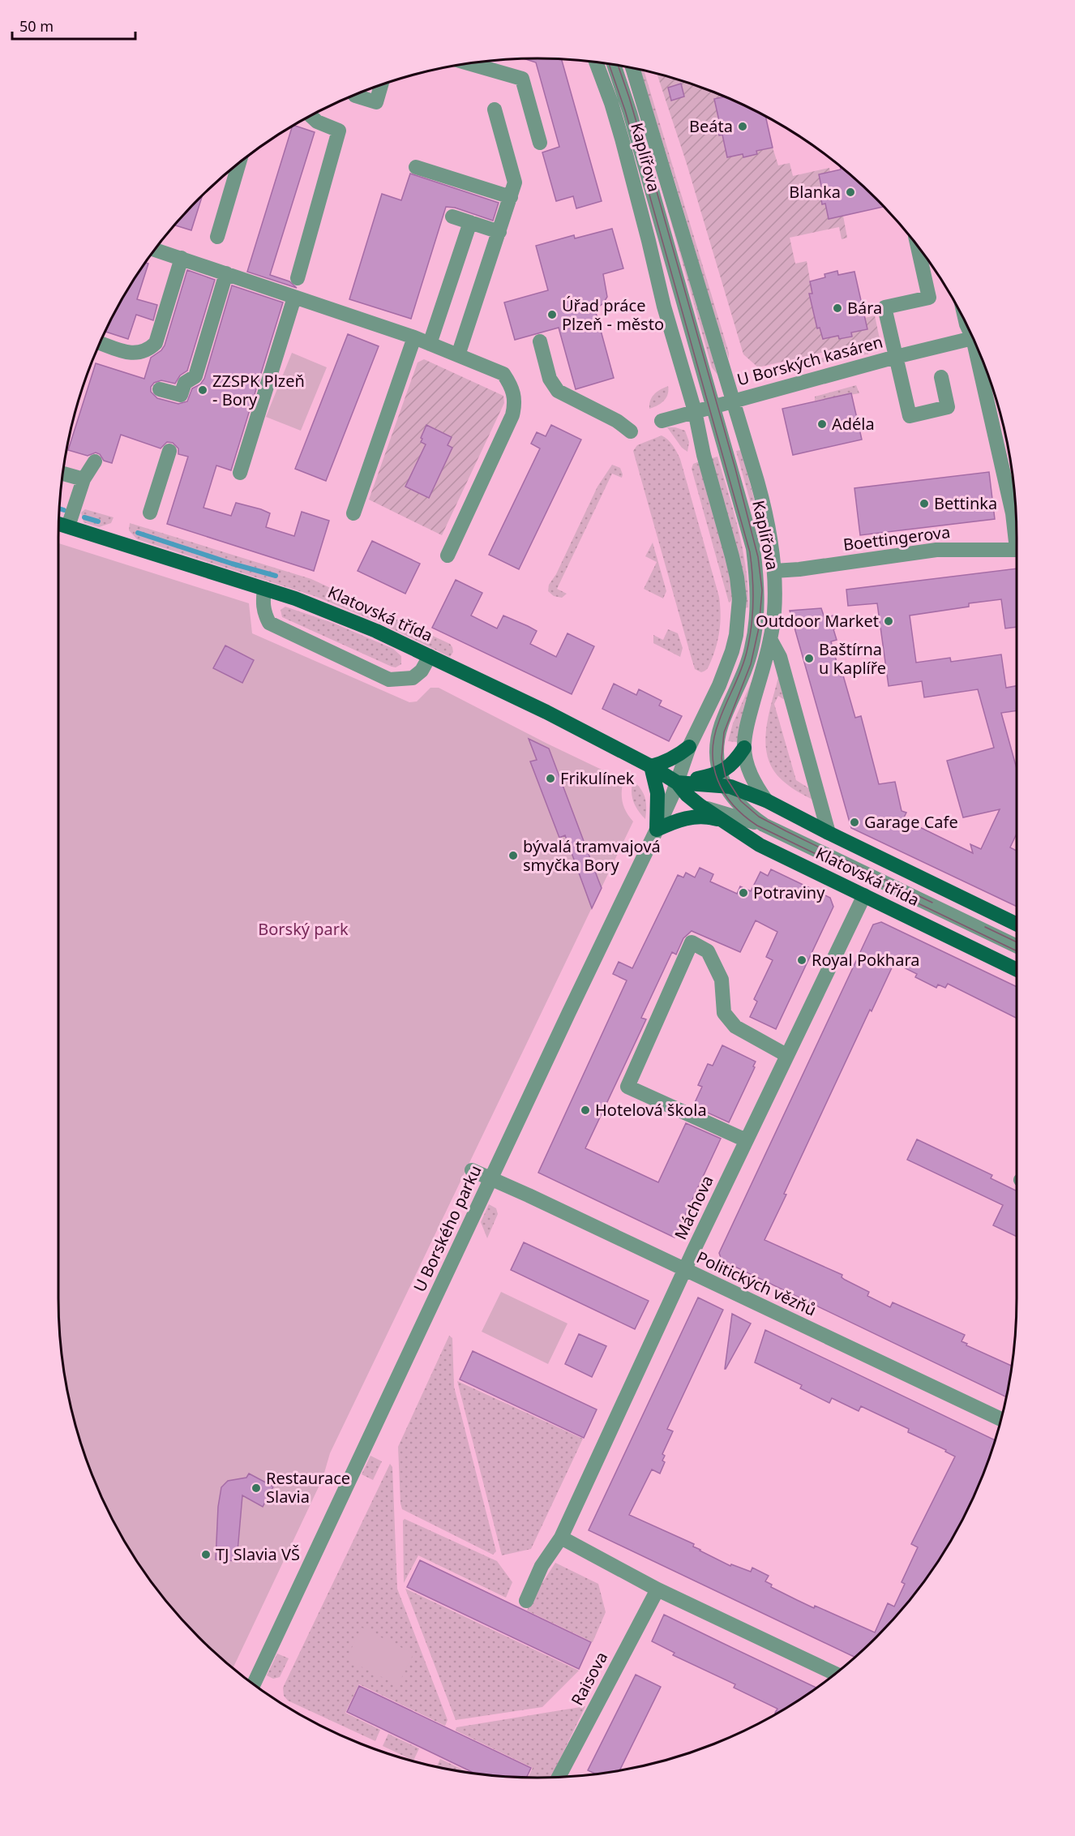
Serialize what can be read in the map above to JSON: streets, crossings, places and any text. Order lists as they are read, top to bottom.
{
  "streets": {
    "main road": ["Klatovská třída"],
    "street": [
      "Kaplířova",
      "U Borských kasáren",
      "Boettingerova",
      "Máchova",
      "U Borského parku",
      "Politických vězňů",
      "Raisova"
    ]
  },
  "crossings": [
    ["Kaplířova", "U Borských kasáren"],
    ["Kaplířova", "Boettingerova"],
    ["Kaplířova", "Klatovská třída"],
    ["Kaplířova", "U Borského parku"],
    ["Klatovská třída", "Máchova"],
    ["Klatovská třída", "U Borského parku"],
    ["Máchova", "Politických vězňů"],
    ["U Borského parku", "Politických vězňů"]
  ],
  "parks": ["Borský park"],
  "places": [
    "Beáta",
    "Blanka",
    "Bára",
    "Úřad práce Plzeň - město",
    "ZZSPK Plzeň - Bory",
    "Adéla",
    "Bettinka",
    "Outdoor Market",
    "Baštírna u Kaplíře",
    "Frikulínek",
    "Garage Cafe",
    "bývalá tramvajová smyčka Bory",
    "Potraviny",
    "Royal Pokhara",
    "Hotelová škola",
    "Restaurace Slavia",
    "TJ Slavia VŠ"
  ],
  "scale_bar": "50 m"
}
